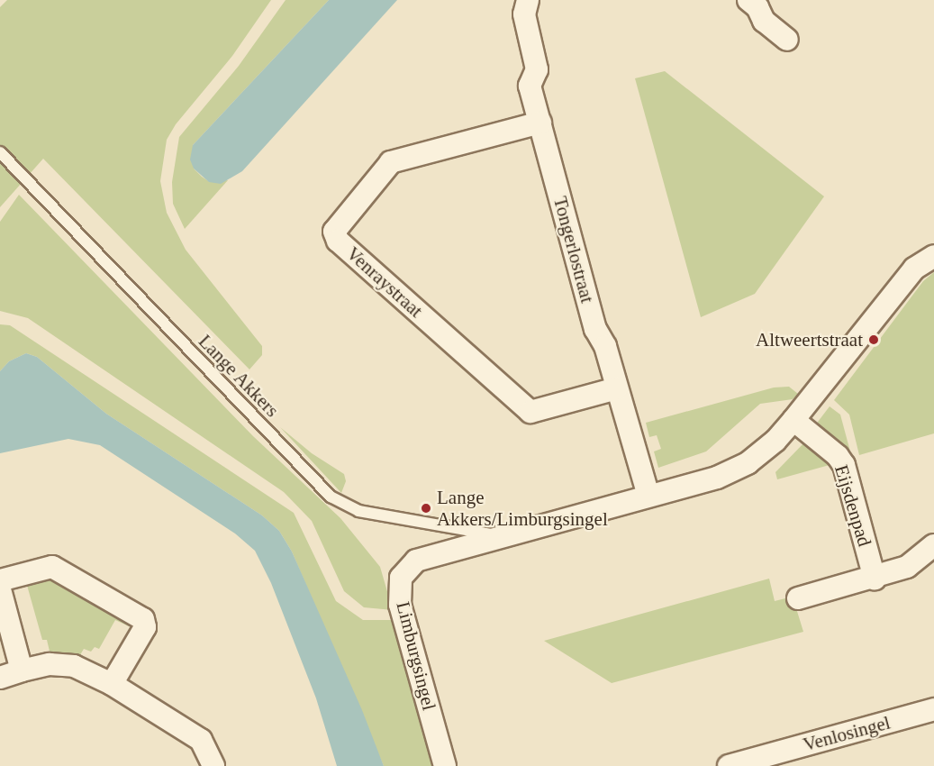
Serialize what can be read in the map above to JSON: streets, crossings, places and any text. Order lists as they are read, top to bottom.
{
  "streets": {
    "street": [
      "Tongerlostraat",
      "Venraystraat",
      "Eijsdenpad",
      "Limburgsingel",
      "Venlosingel"
    ],
    "lane": ["Lange Akkers"]
  },
  "crossings": [
    ["Tongerlostraat", "Venraystraat"],
    ["Tongerlostraat", "Limburgsingel"],
    ["Lange Akkers", "Limburgsingel"],
    ["Eijsdenpad", "Limburgsingel"]
  ],
  "places": ["Altweertstraat", "Lange Akkers/Limburgsingel"]
}
